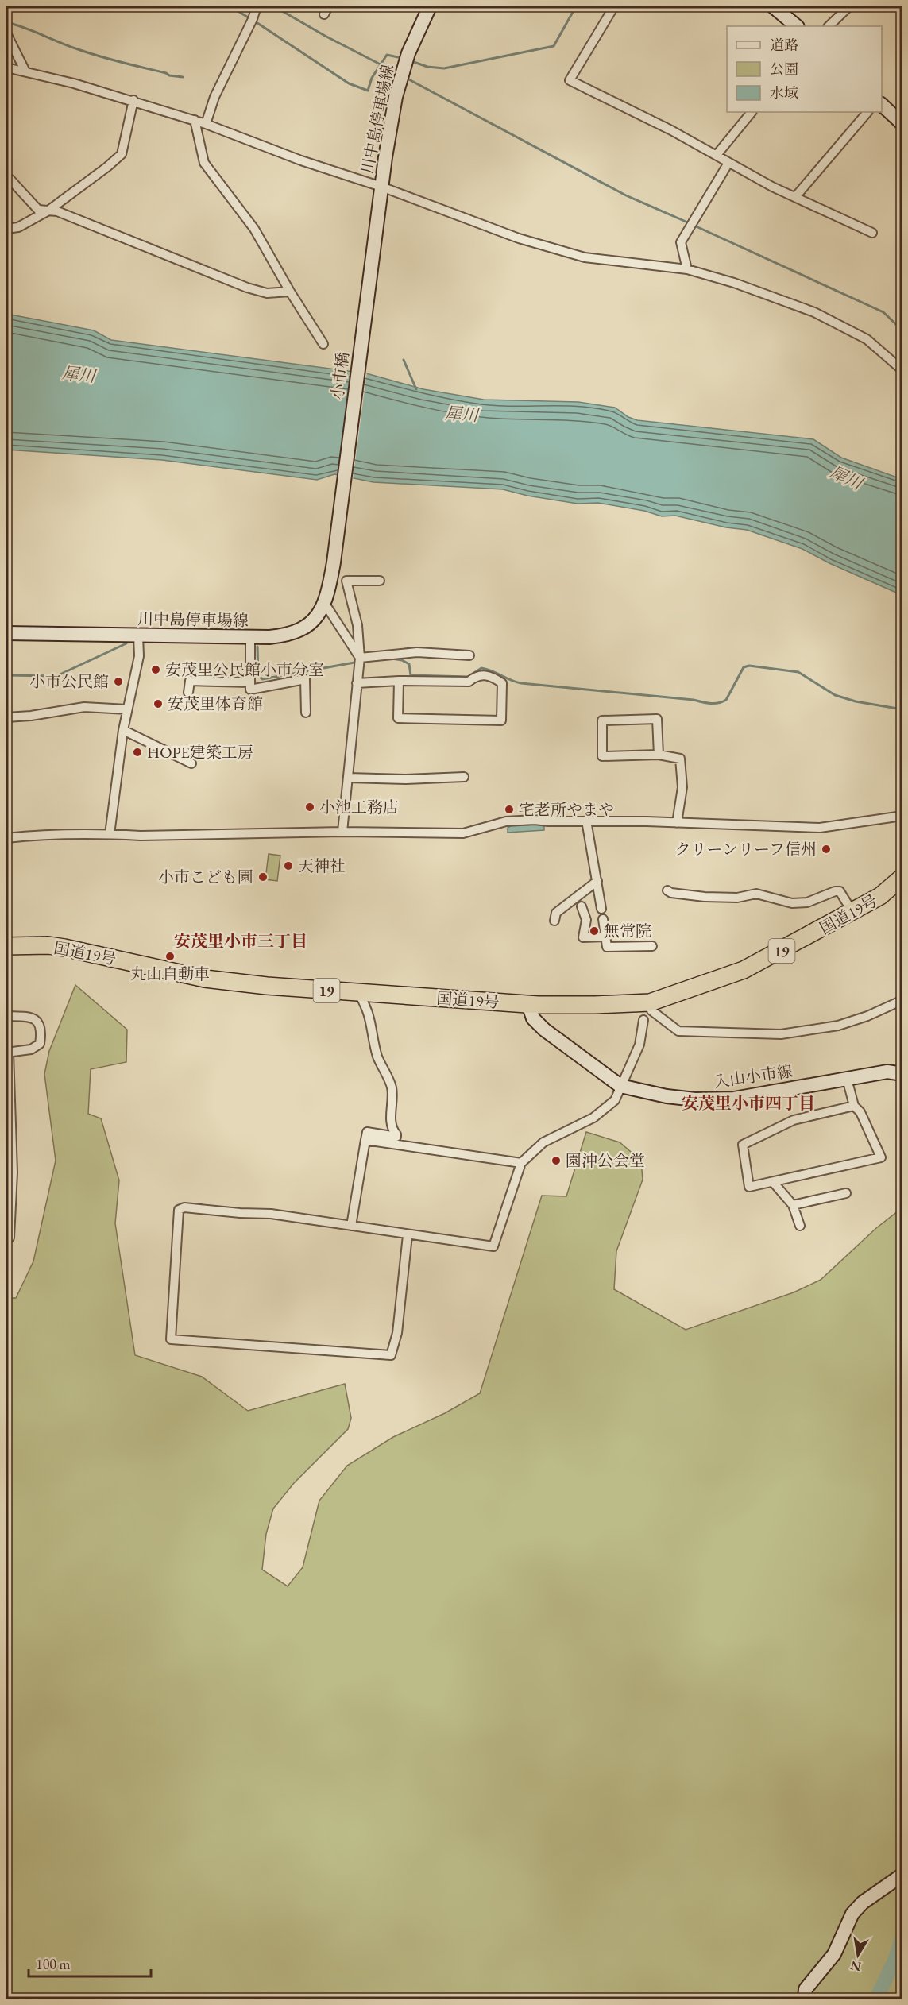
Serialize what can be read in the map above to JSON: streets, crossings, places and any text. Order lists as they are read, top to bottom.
{
  "streets": {
    "highway": ["国道19号", "19"],
    "main road": ["川中島停車場線", "小市橋", "入山小市線"]
  },
  "crossings": [
    ["川中島停車場線", "小市橋"],
    ["国道19号", "入山小市線"]
  ],
  "districts": ["安茂里小市三丁目", "安茂里小市四丁目"],
  "water": ["犀川"],
  "places": [
    "安茂里公民館小市分室",
    "小市公民館",
    "安茂里体育館",
    "HOPE建築工房",
    "小池工務店",
    "宅老所やまや",
    "クリーンリーフ信州",
    "天神社",
    "小市こども園",
    "無常院",
    "丸山自動車",
    "園沖公会堂"
  ],
  "legend": ["道路", "公園", "水域"],
  "scale_bar": "100 m",
  "north": "bottom"
}
